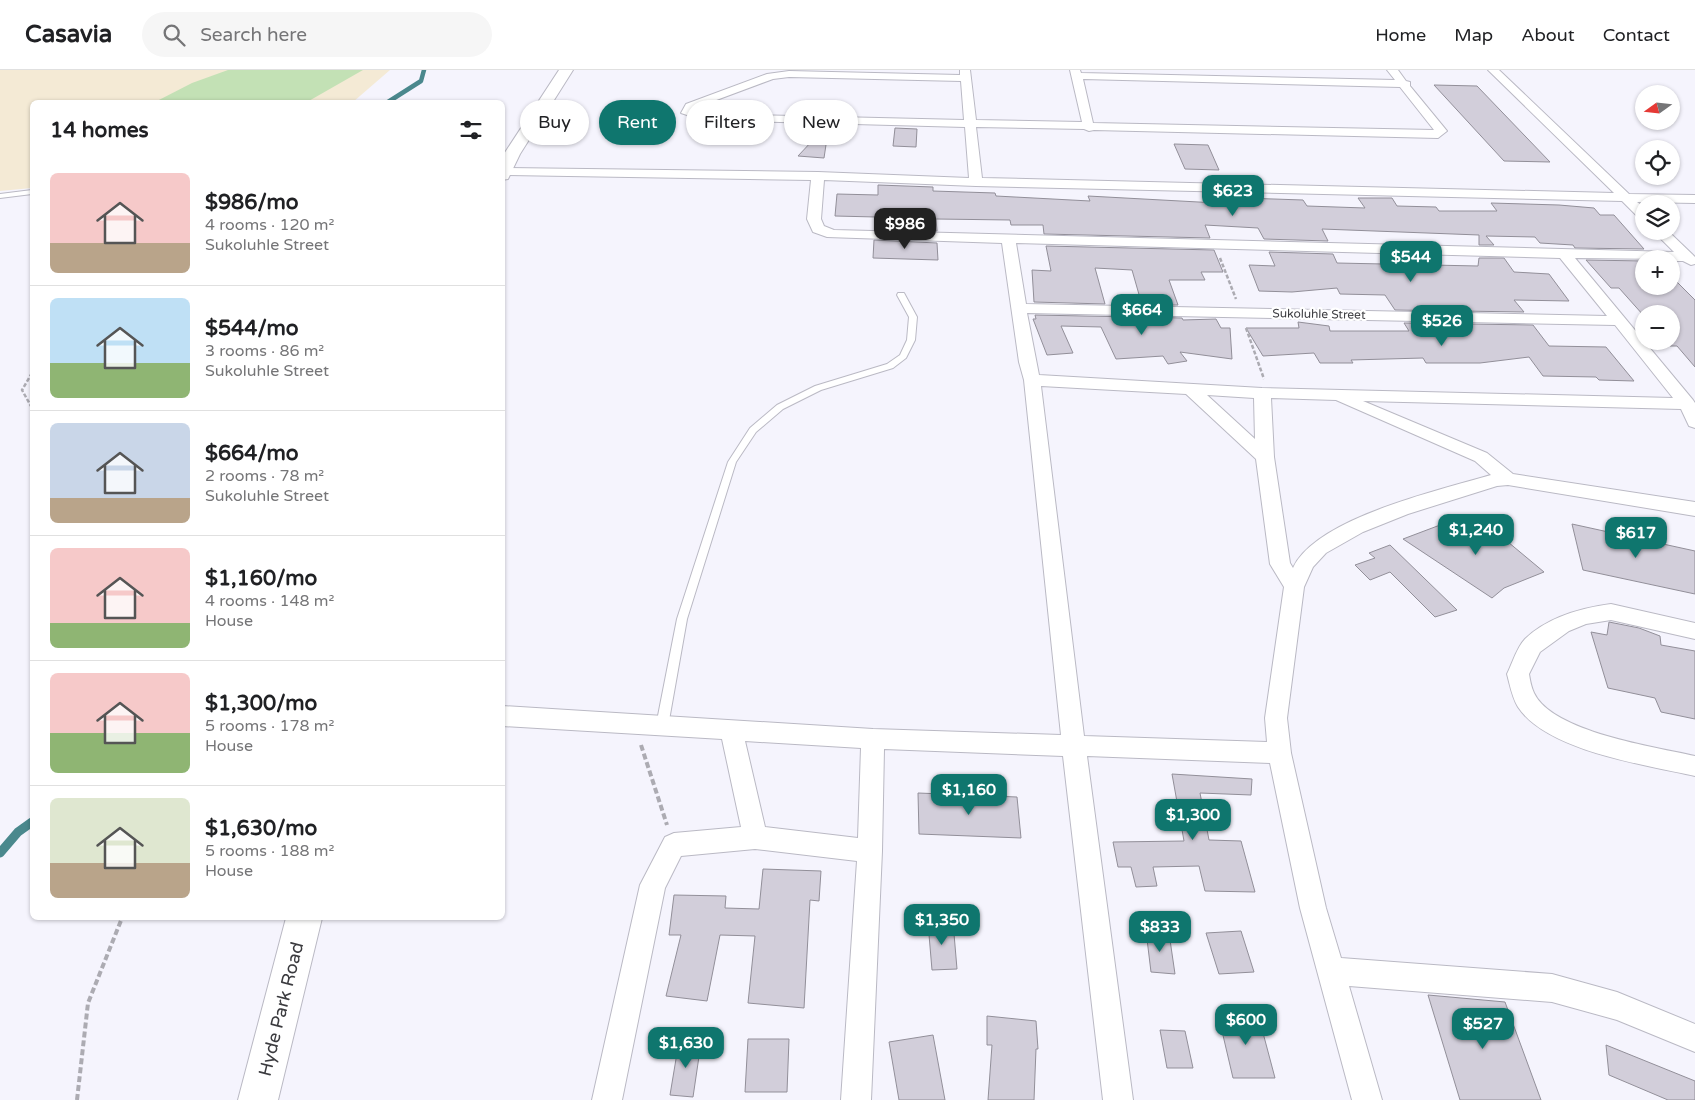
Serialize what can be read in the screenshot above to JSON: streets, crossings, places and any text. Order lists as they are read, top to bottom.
{
  "streets": {
    "street": ["Sukoluhle Street", "Hyde Park Road"]
  },
  "north": "left",
  "page": {
    "header": "Casavia",
    "search": "Search here",
    "nav": [
      "Home",
      "Map",
      "About",
      "Contact"
    ],
    "map_buttons": ["+", "−"],
    "chip": [
      "Buy",
      "Rent",
      "Filters",
      "New"
    ],
    "heading": "14 homes",
    "list": [
      {
        "name": "$986/mo",
        "note": "4 rooms · 120 m² · Sukoluhle Street"
      },
      {
        "name": "$544/mo",
        "note": "3 rooms · 86 m² · Sukoluhle Street"
      },
      {
        "name": "$664/mo",
        "note": "2 rooms · 78 m² · Sukoluhle Street"
      },
      {
        "name": "$1,160/mo",
        "note": "4 rooms · 148 m² · House"
      },
      {
        "name": "$1,300/mo",
        "note": "5 rooms · 178 m² · House"
      },
      {
        "name": "$1,630/mo",
        "note": "5 rooms · 188 m² · House"
      }
    ],
    "price": [
      "$623",
      "$986",
      "$544",
      "$664",
      "$526",
      "$1,240",
      "$617",
      "$1,160",
      "$1,300",
      "$1,350",
      "$833",
      "$600",
      "$527",
      "$1,630"
    ]
  }
}
